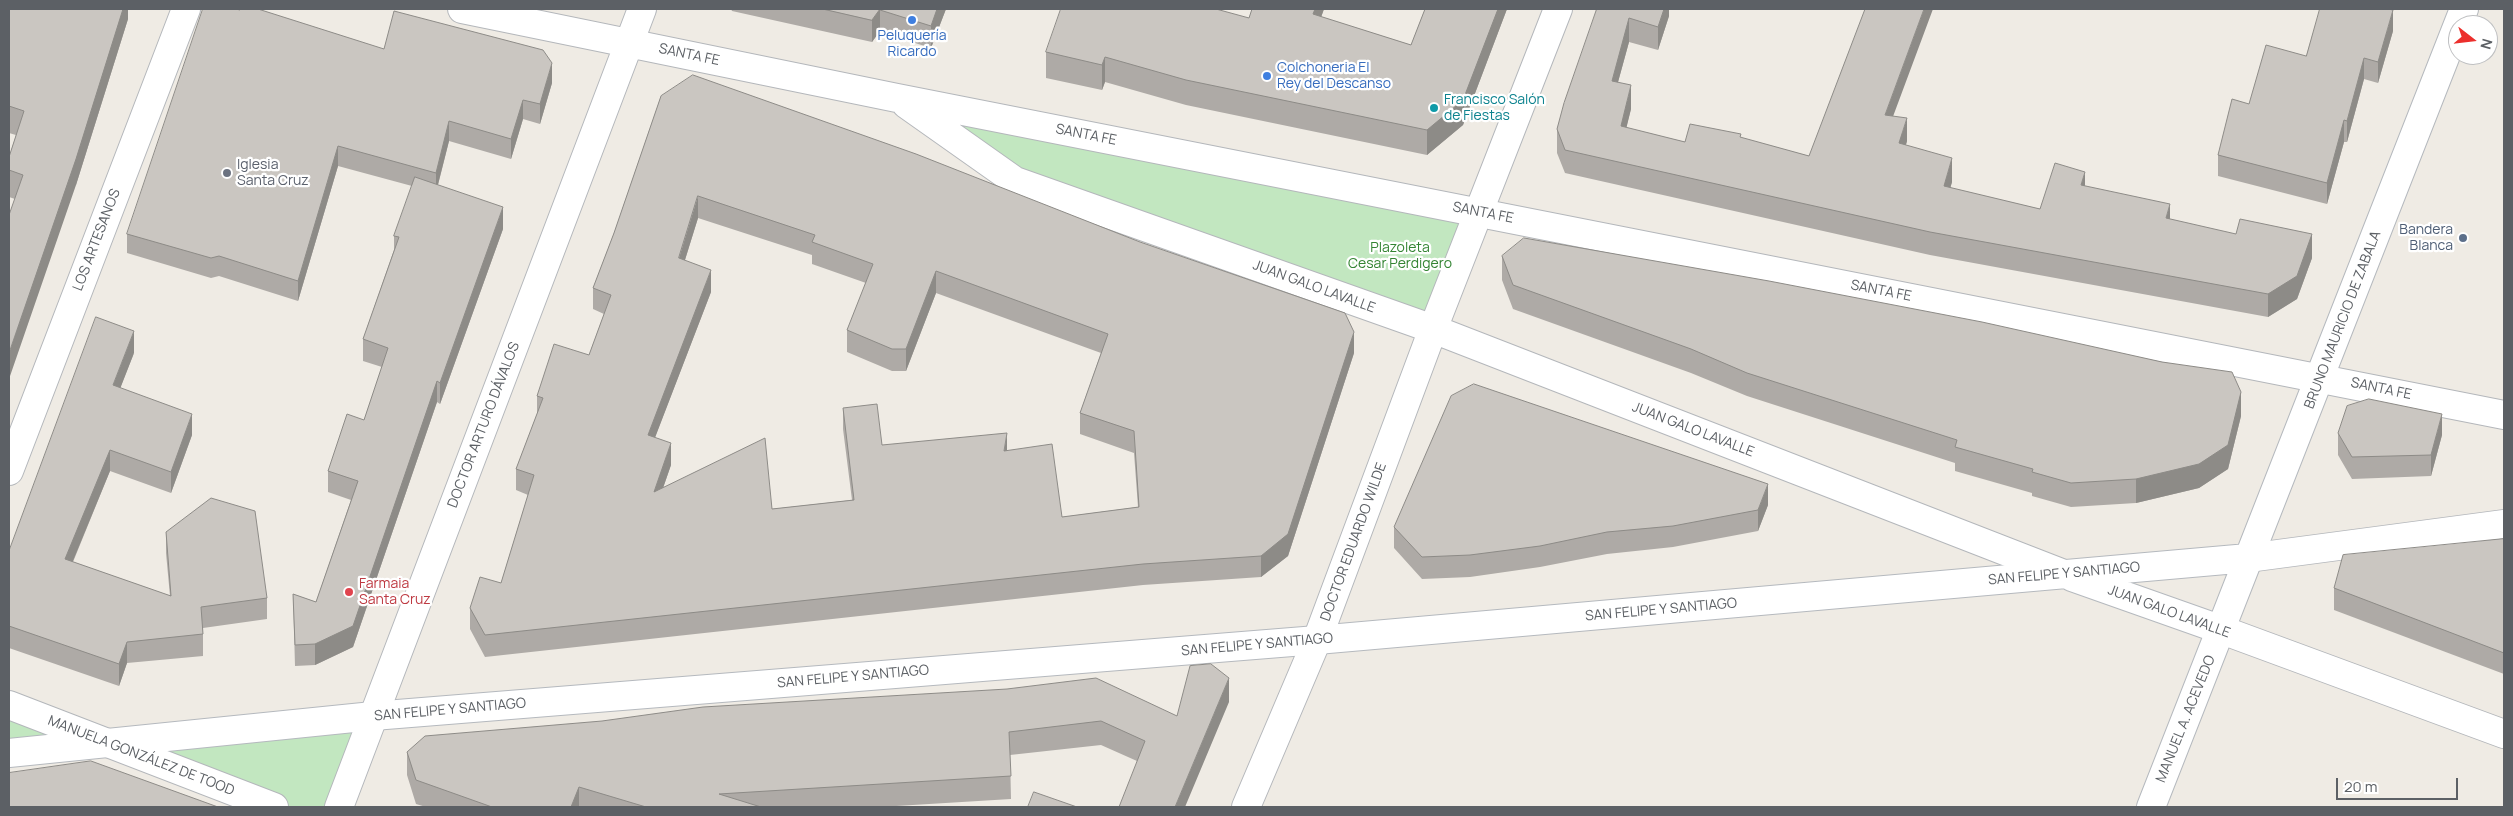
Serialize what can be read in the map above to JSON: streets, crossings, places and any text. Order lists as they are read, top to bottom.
{
  "streets": {
    "street": [
      "SANTA FE",
      "LOS ARTESANOS",
      "JUAN GALO LAVALLE",
      "BRUNO MAURICIO DE ZABALA",
      "DOCTOR ARTURO DÁVALOS",
      "DOCTOR EDUARDO WILDE",
      "SAN FELIPE Y SANTIAGO",
      "MANUEL A. ACEVEDO",
      "MANUELA GONZÁLEZ DE TOOD"
    ]
  },
  "crossings": [
    ["SANTA FE", "JUAN GALO LAVALLE"],
    ["SANTA FE", "BRUNO MAURICIO DE ZABALA"],
    ["SANTA FE", "DOCTOR ARTURO DÁVALOS"],
    ["SANTA FE", "DOCTOR EDUARDO WILDE"],
    ["JUAN GALO LAVALLE", "BRUNO MAURICIO DE ZABALA"],
    ["JUAN GALO LAVALLE", "DOCTOR EDUARDO WILDE"],
    ["JUAN GALO LAVALLE", "SAN FELIPE Y SANTIAGO"],
    ["JUAN GALO LAVALLE", "MANUEL A. ACEVEDO"],
    ["BRUNO MAURICIO DE ZABALA", "SAN FELIPE Y SANTIAGO"],
    ["BRUNO MAURICIO DE ZABALA", "MANUEL A. ACEVEDO"],
    ["DOCTOR ARTURO DÁVALOS", "SAN FELIPE Y SANTIAGO"],
    ["DOCTOR EDUARDO WILDE", "SAN FELIPE Y SANTIAGO"],
    ["SAN FELIPE Y SANTIAGO", "MANUELA GONZÁLEZ DE TOOD"]
  ],
  "parks": ["Plazoleta Cesar Perdigero"],
  "places": [
    "Peluquería Ricardo",
    "Colchoneria El Rey del Descanso",
    "Francisco Salón de Fiestas",
    "Iglesia Santa Cruz",
    "Bandera Blanca",
    "Farmaia Santa Cruz"
  ],
  "scale_bar": "20 m",
  "north": "right"
}
